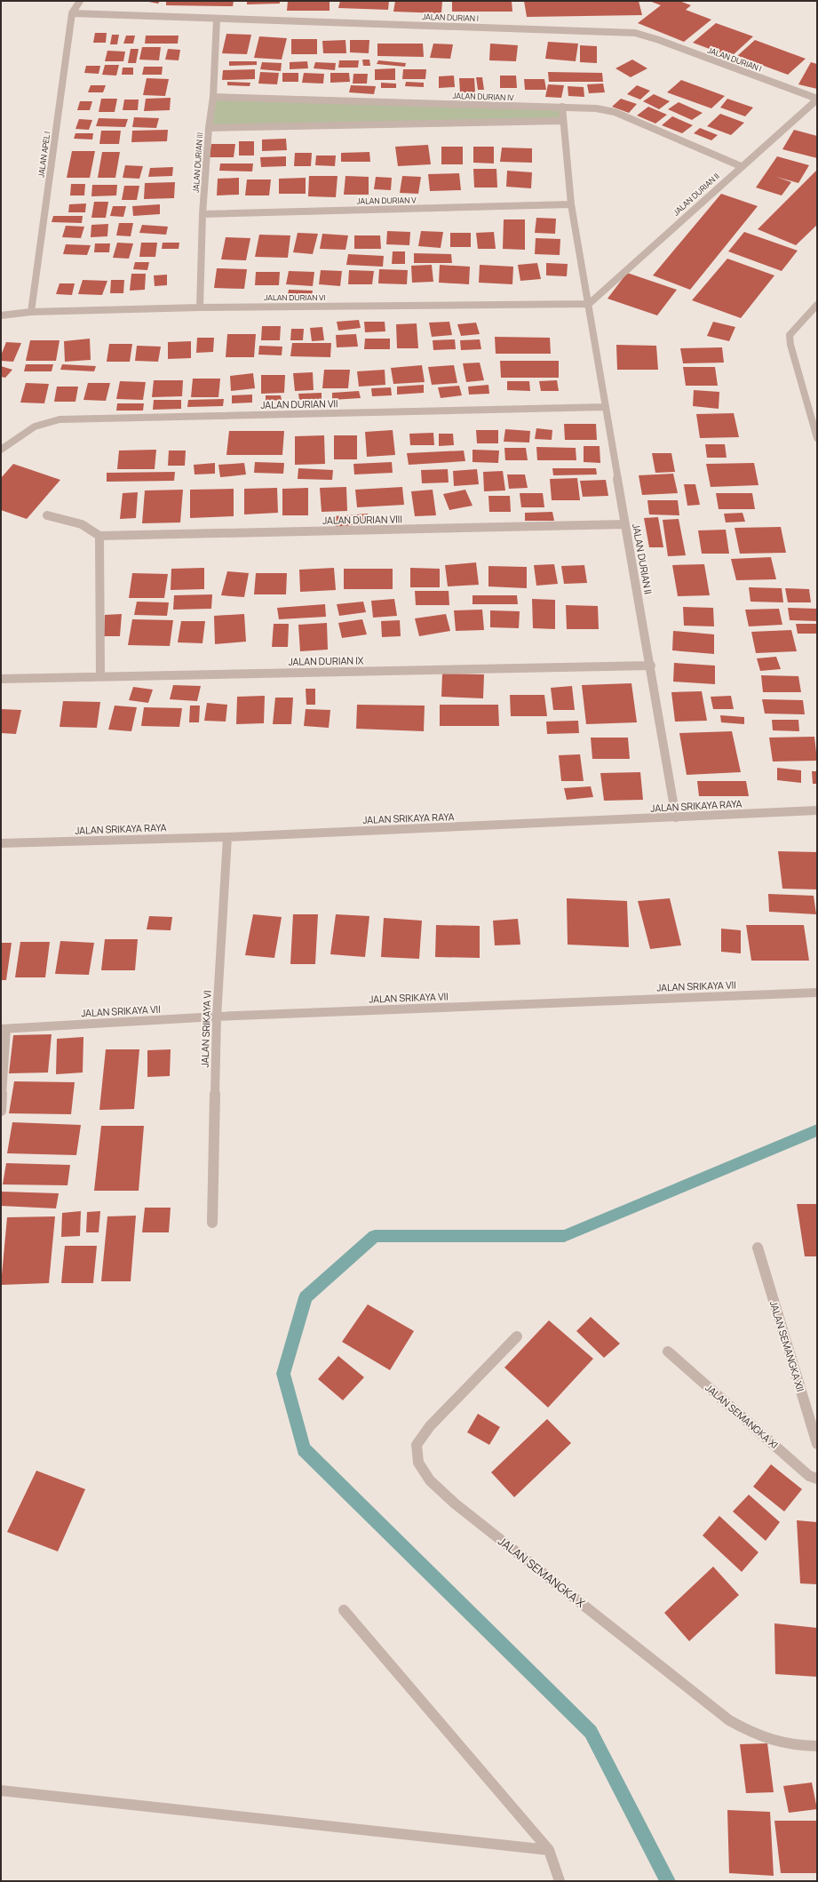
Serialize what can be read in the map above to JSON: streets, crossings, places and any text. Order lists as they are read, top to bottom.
{
  "streets": {
    "street": [
      "JALAN DURIAN I",
      "JALAN DURIAN IV",
      "JALAN APEL I",
      "JALAN DURIAN III",
      "JALAN DURIAN II",
      "JALAN DURIAN V",
      "JALAN DURIAN VI",
      "JALAN DURIAN VII",
      "JALAN DURIAN VIII",
      "JALAN DURIAN IX",
      "JALAN SRIKAYA RAYA",
      "JALAN SRIKAYA VII",
      "JALAN SRIKAYA VI",
      "JALAN SEMANGKA XII",
      "JALAN SEMANGKA XI",
      "JALAN SEMANGKA X"
    ]
  },
  "crossings": [
    ["JALAN DURIAN I", "JALAN APEL I"],
    ["JALAN DURIAN I", "JALAN DURIAN III"],
    ["JALAN DURIAN I", "JALAN DURIAN II"],
    ["JALAN DURIAN IV", "JALAN DURIAN III"],
    ["JALAN DURIAN IV", "JALAN DURIAN II"],
    ["JALAN APEL I", "JALAN DURIAN VI"],
    ["JALAN DURIAN III", "JALAN DURIAN V"],
    ["JALAN DURIAN III", "JALAN DURIAN VI"],
    ["JALAN DURIAN II", "JALAN DURIAN V"],
    ["JALAN DURIAN II", "JALAN DURIAN VI"],
    ["JALAN DURIAN II", "JALAN DURIAN VII"],
    ["JALAN DURIAN II", "JALAN DURIAN VIII"],
    ["JALAN DURIAN II", "JALAN DURIAN IX"],
    ["JALAN DURIAN II", "JALAN SRIKAYA RAYA"],
    ["JALAN SRIKAYA RAYA", "JALAN SRIKAYA VI"],
    ["JALAN SRIKAYA VII", "JALAN SRIKAYA VI"]
  ]
}
